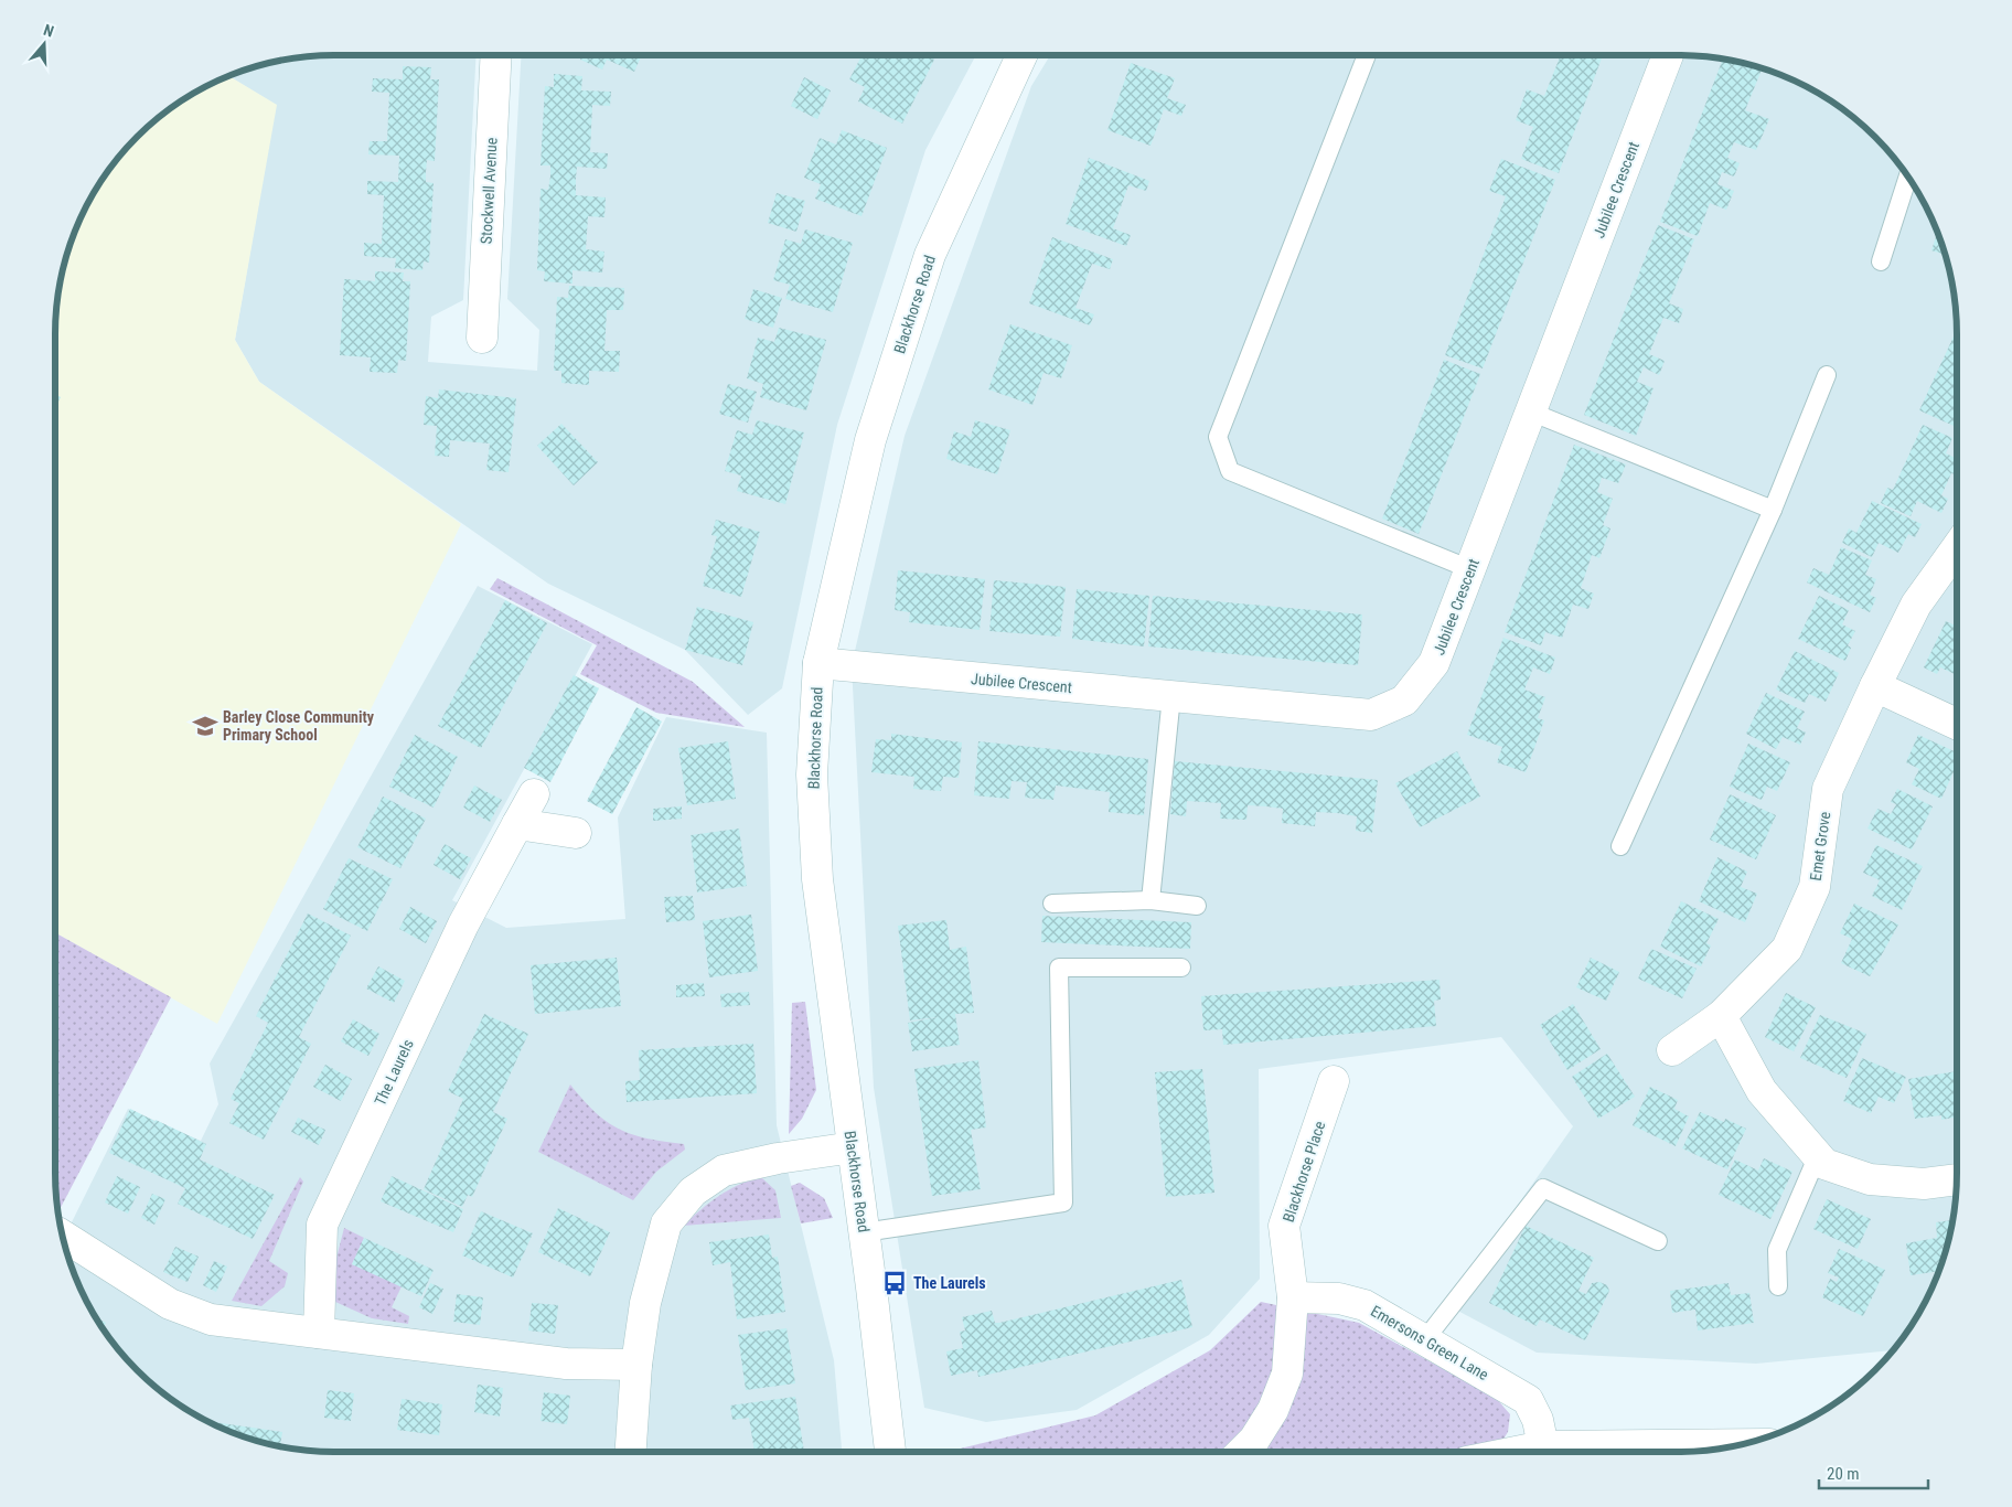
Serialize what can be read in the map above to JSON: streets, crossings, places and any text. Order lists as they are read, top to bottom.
{
  "streets": {
    "street": [
      "Jubilee Crescent",
      "Stockwell Avenue",
      "Blackhorse Road",
      "Emet Grove",
      "The Laurels",
      "Blackhorse Place",
      "Emersons Green Lane"
    ]
  },
  "crossings": [
    ["Jubilee Crescent", "Blackhorse Road"],
    ["Blackhorse Place", "Emersons Green Lane"]
  ],
  "places": {
    "school or university": ["Barley Close Community Primary School"],
    "bus stop": ["The Laurels"]
  },
  "scale_bar": "20 m",
  "north": "top"
}
